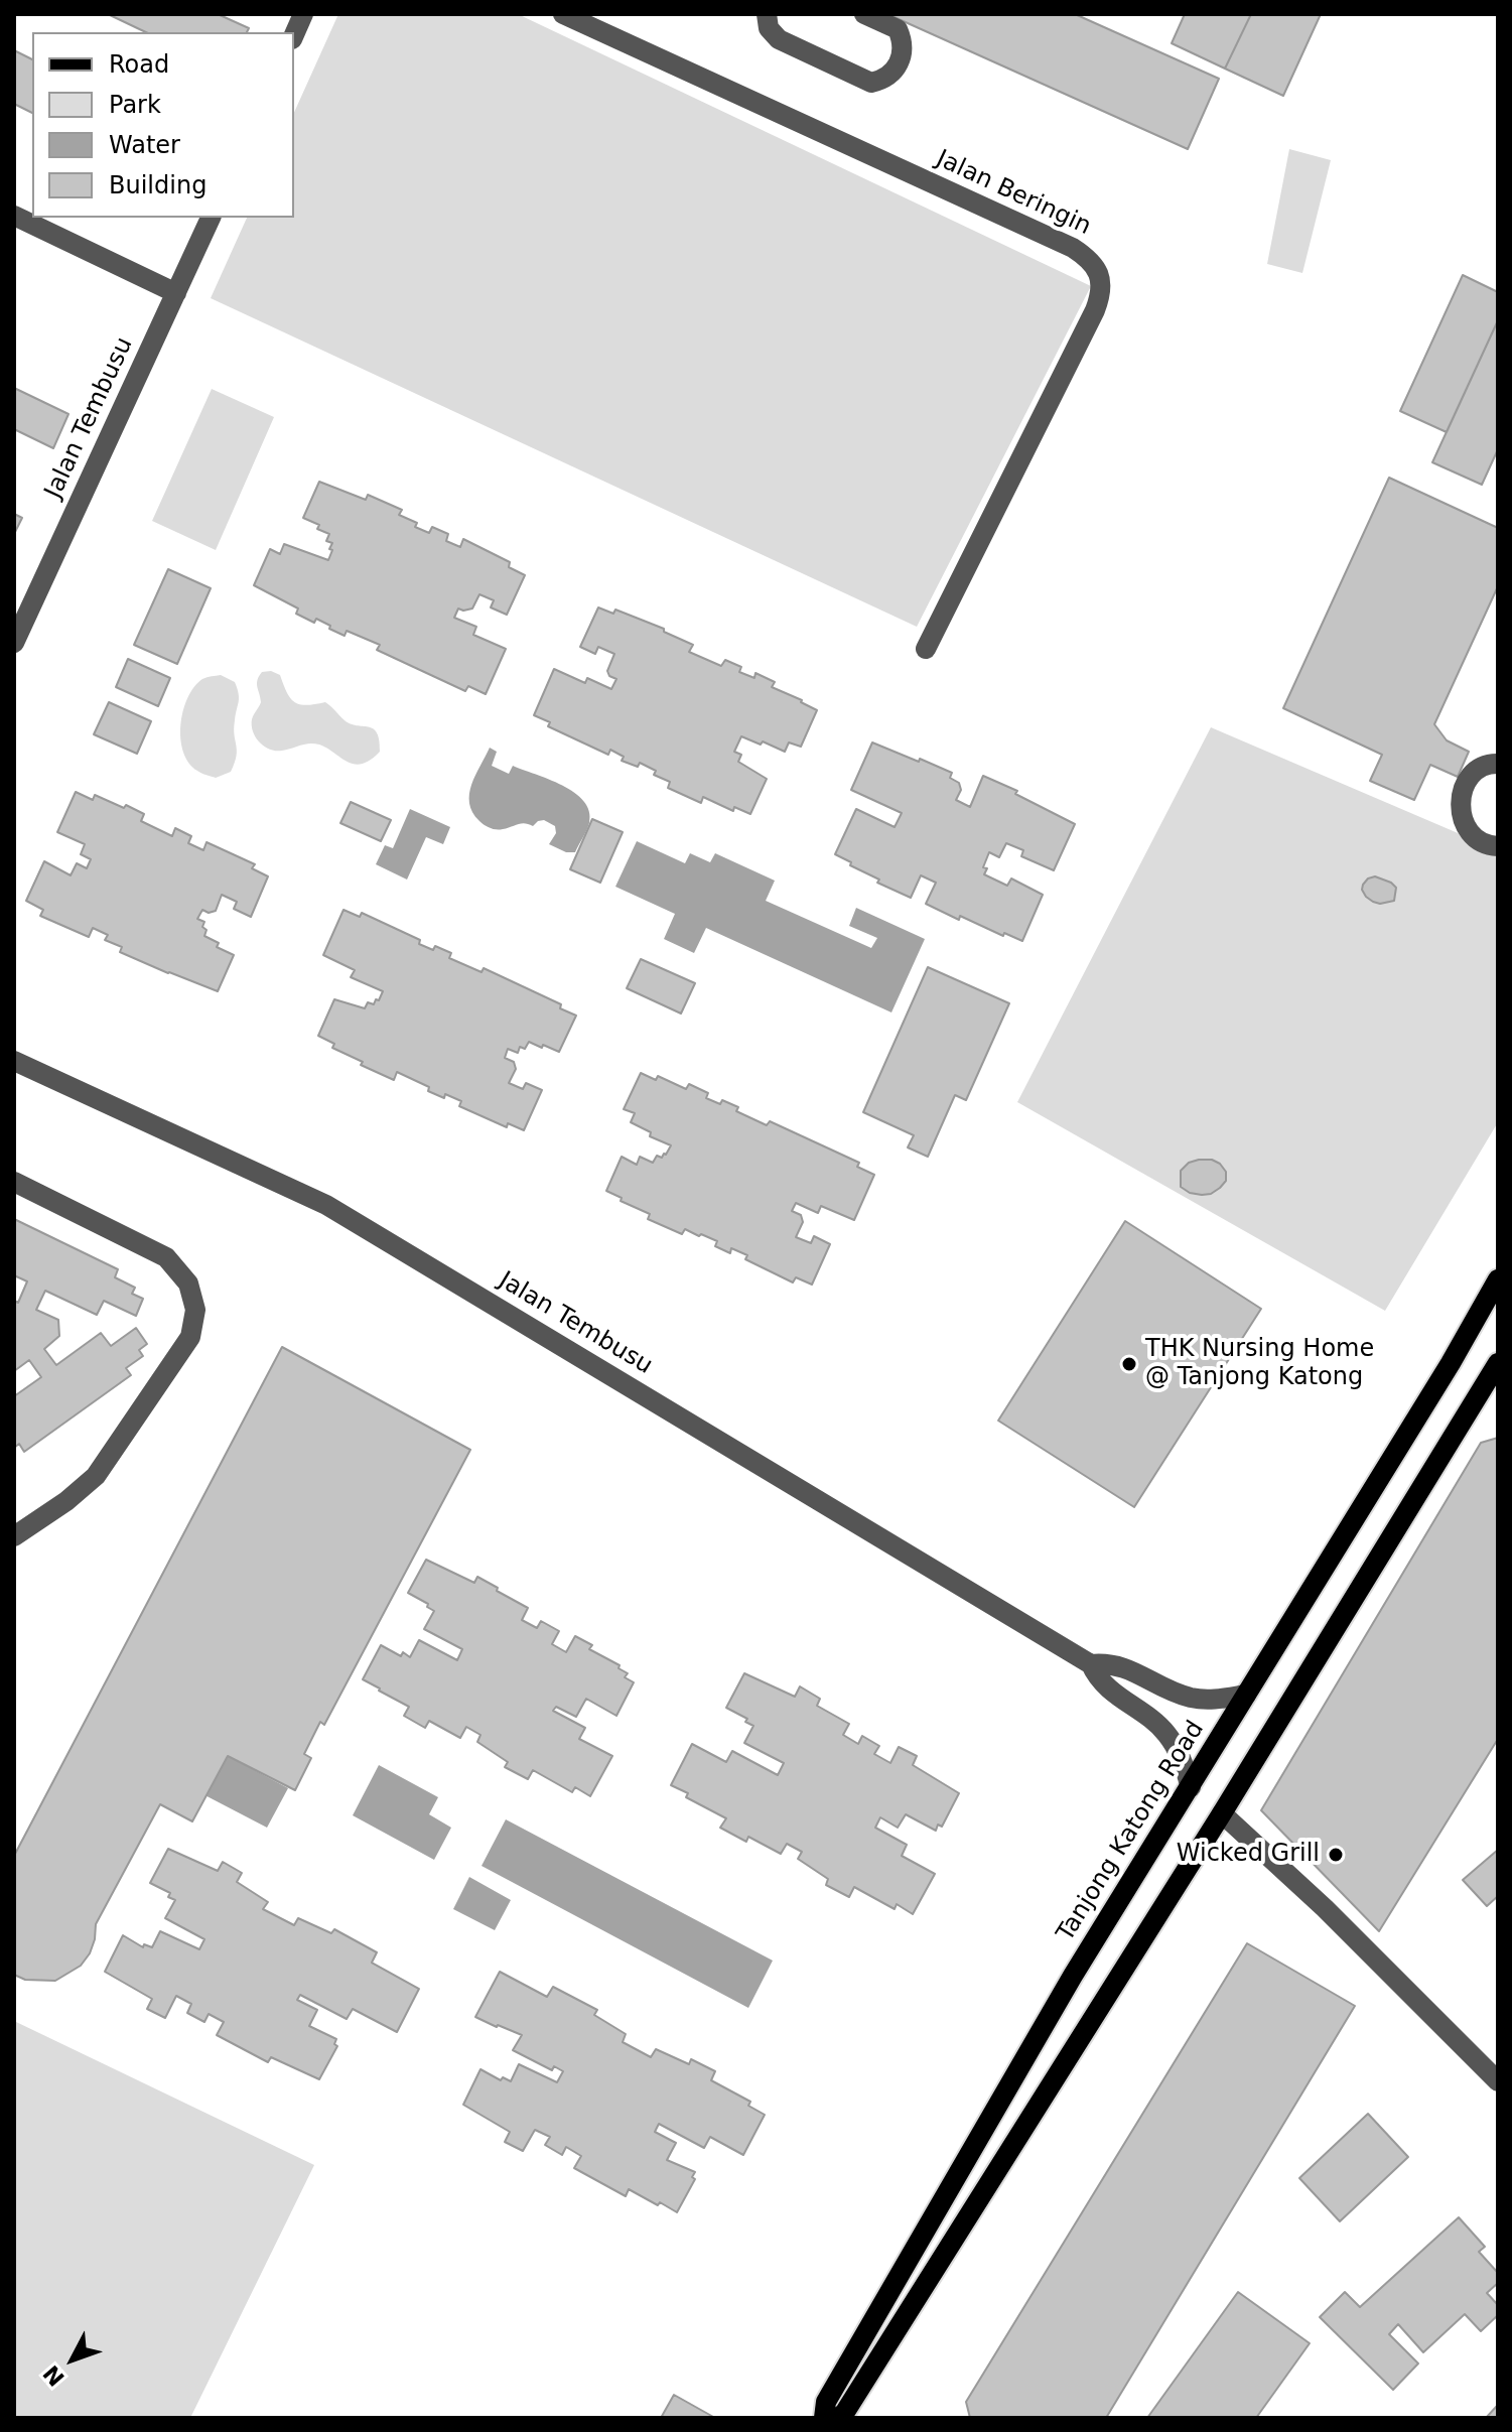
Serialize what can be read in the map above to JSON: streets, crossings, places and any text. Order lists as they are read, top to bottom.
{
  "streets": {
    "main road": ["Tanjong Katong Road"],
    "street": ["Jalan Beringin", "Jalan Tembusu"]
  },
  "places": ["THK Nursing Home @ Tanjong Katong", "Wicked Grill"],
  "legend": [
    "Road",
    "Park",
    "Water",
    "Building"
  ],
  "north": "bottom left"
}
